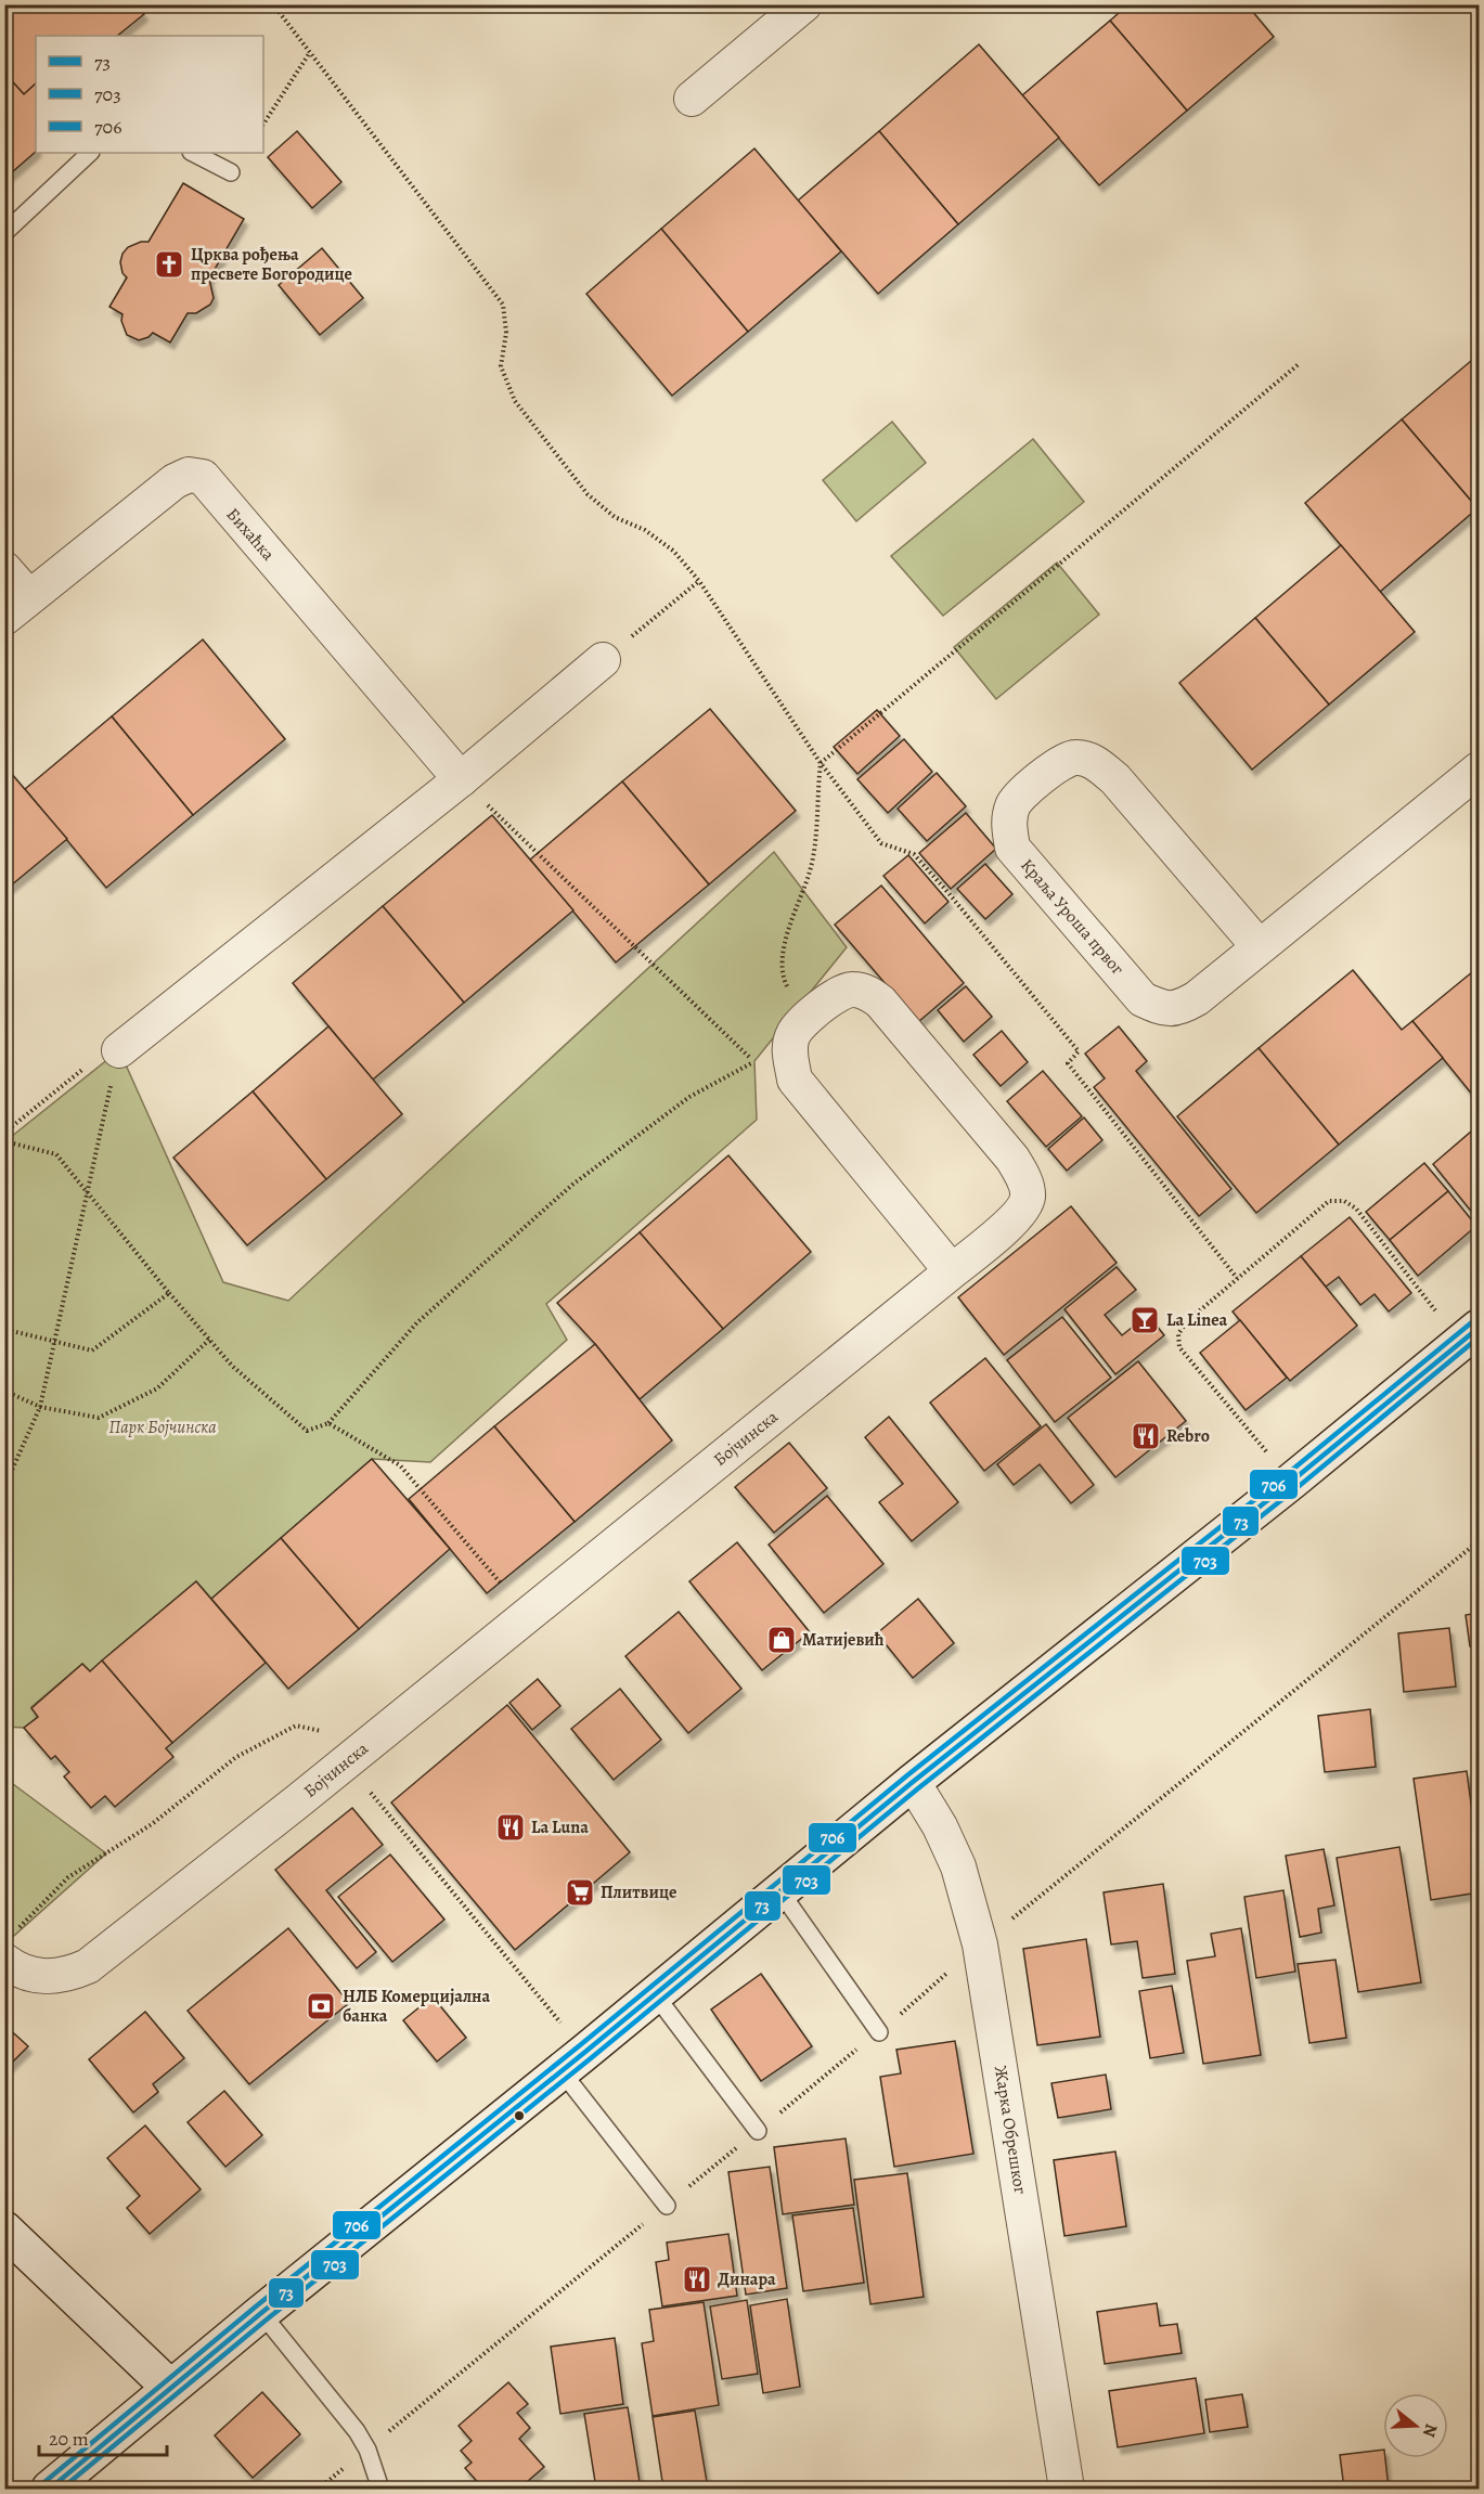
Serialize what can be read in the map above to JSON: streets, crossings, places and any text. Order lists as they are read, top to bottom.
{
  "streets": {
    "street": [
      "Бихаћка",
      "Краља Уроша првог",
      "Бојчинска",
      "Жарка Обрешког"
    ]
  },
  "parks": ["Парк Бојчинска"],
  "places": {
    "church": ["Црква рођења пресвете Богородице"],
    "bar": ["La Linea"],
    "restaurant": ["Rebro", "La Luna", "Динара"],
    "shop": ["Матијевић"],
    "supermarket": ["Плитвице"],
    "bank": ["НЛБ Комерцијална банка"]
  },
  "lines": ["transit line 706", "transit line 73", "transit line 703"],
  "legend": ["73", "703", "706"],
  "scale_bar": "20 m",
  "north": "right"
}
